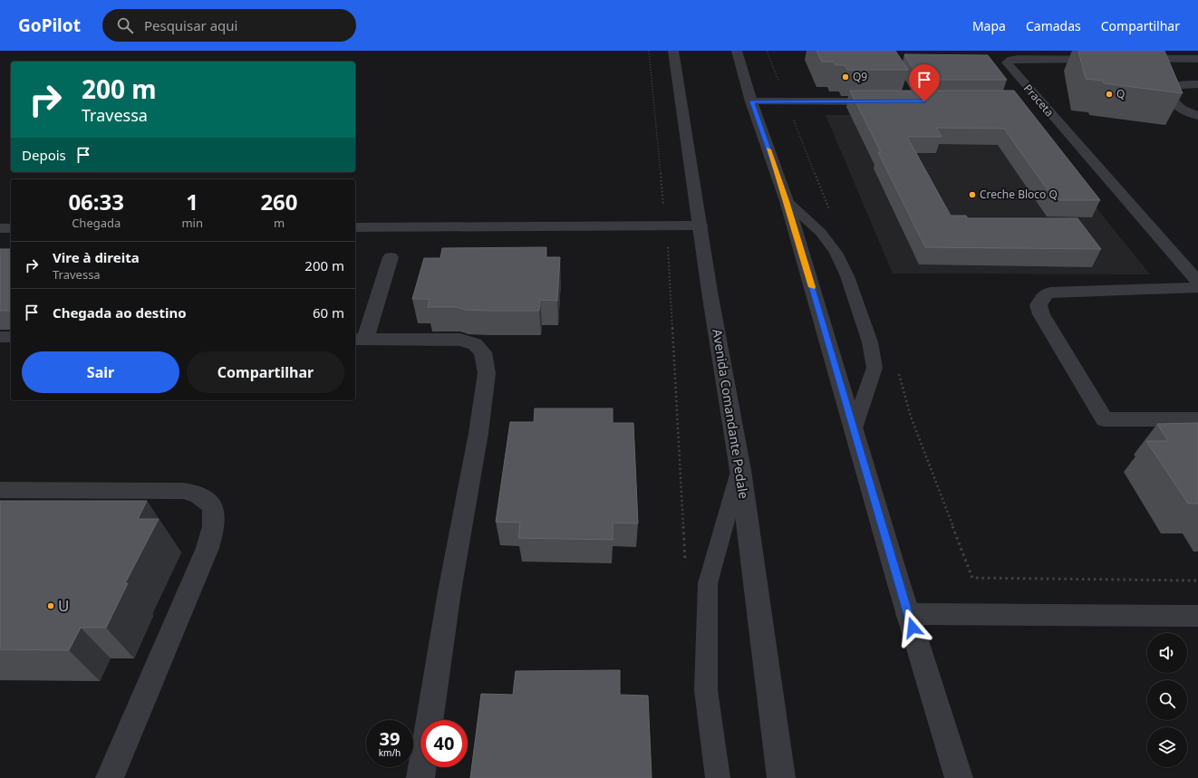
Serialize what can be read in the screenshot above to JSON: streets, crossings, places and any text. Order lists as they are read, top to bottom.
{
  "streets": {
    "street": ["Praceta", "Avenida Comandante Pedale"]
  },
  "places": [
    "Q9",
    "Q",
    "Creche Bloco Q",
    "U"
  ],
  "page": {
    "header": "GoPilot",
    "search": "Pesquisar aqui",
    "nav": ["Mapa", "Camadas", "Compartilhar"],
    "turn": ["200 m", "Travessa"],
    "then": "Depois",
    "eta": [
      "06:33",
      "Chegada",
      "1",
      "min",
      "260",
      "m"
    ],
    "list": [
      {
        "name": "Vire à direita",
        "note": "Travessa",
        "value": "200 m"
      },
      {
        "name": "Chegada ao destino",
        "value": "60 m"
      }
    ],
    "buttons": ["Sair", "Compartilhar"],
    "speed": "39 km/h",
    "limit": "40"
  }
}
